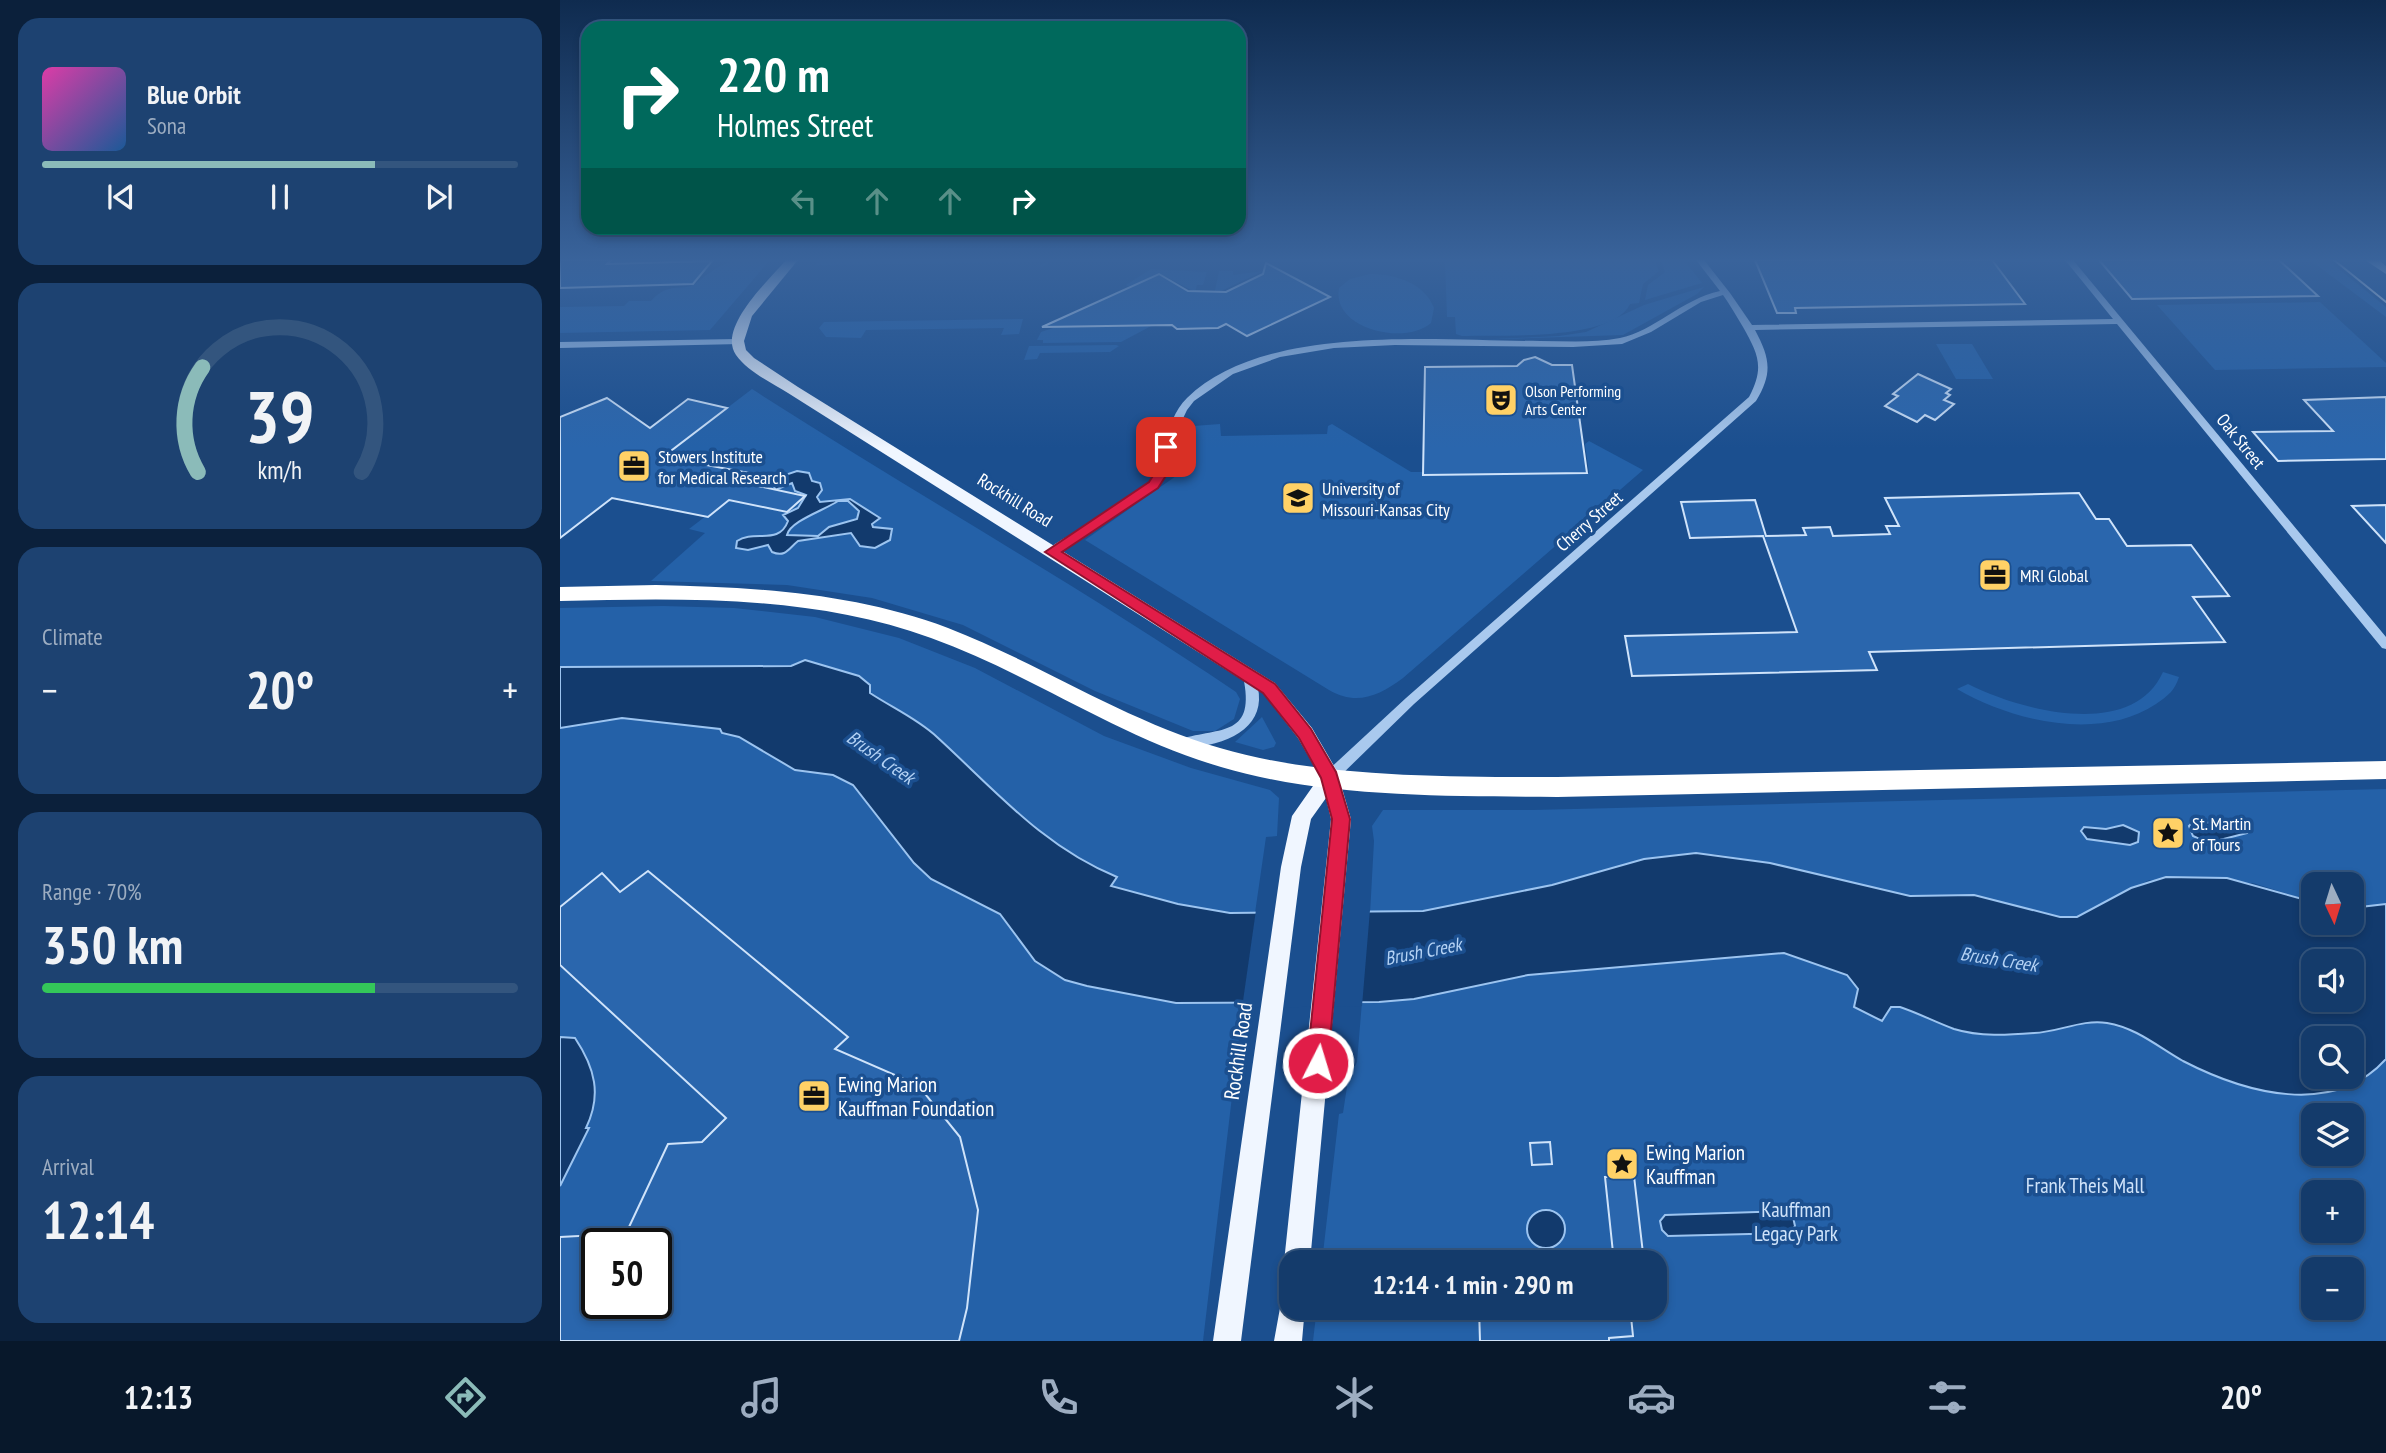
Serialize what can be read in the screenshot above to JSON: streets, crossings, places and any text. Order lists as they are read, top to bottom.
{
  "streets": {
    "main road": ["Rockhill Road"],
    "street": ["Oak Street", "Cherry Street"]
  },
  "crossings": [
    ["Rockhill Road", "Cherry Street"]
  ],
  "water": ["Brush Creek"],
  "parks": ["Frank Theis Mall", "Kauffman Legacy Park"],
  "places": {
    "theatre": ["Olson Performing Arts Center"],
    "office": ["Stowers Institute for Medical Research", "MRI Global", "Ewing Marion Kauffman Foundation"],
    "school or university": ["University of Missouri-Kansas City"],
    "place": ["St. Martin of Tours", "Ewing Marion Kauffman"]
  },
  "north": "bottom",
  "page": {
    "turn": ["220 m", "Holmes Street"],
    "song": ["Blue Orbit", "Sona"],
    "tile": [
      "Climate",
      ["Range · 70%", "350 km"],
      ["Arrival", "12:14"]
    ],
    "heat": ["−", "20°", "+"],
    "map_buttons": ["+", "−"],
    "limit": "50",
    "trip": "12:14 · 1 min · 290 m",
    "tabs": ["12:13", "20°"],
    "gauge": ["39", "km/h"]
  }
}
